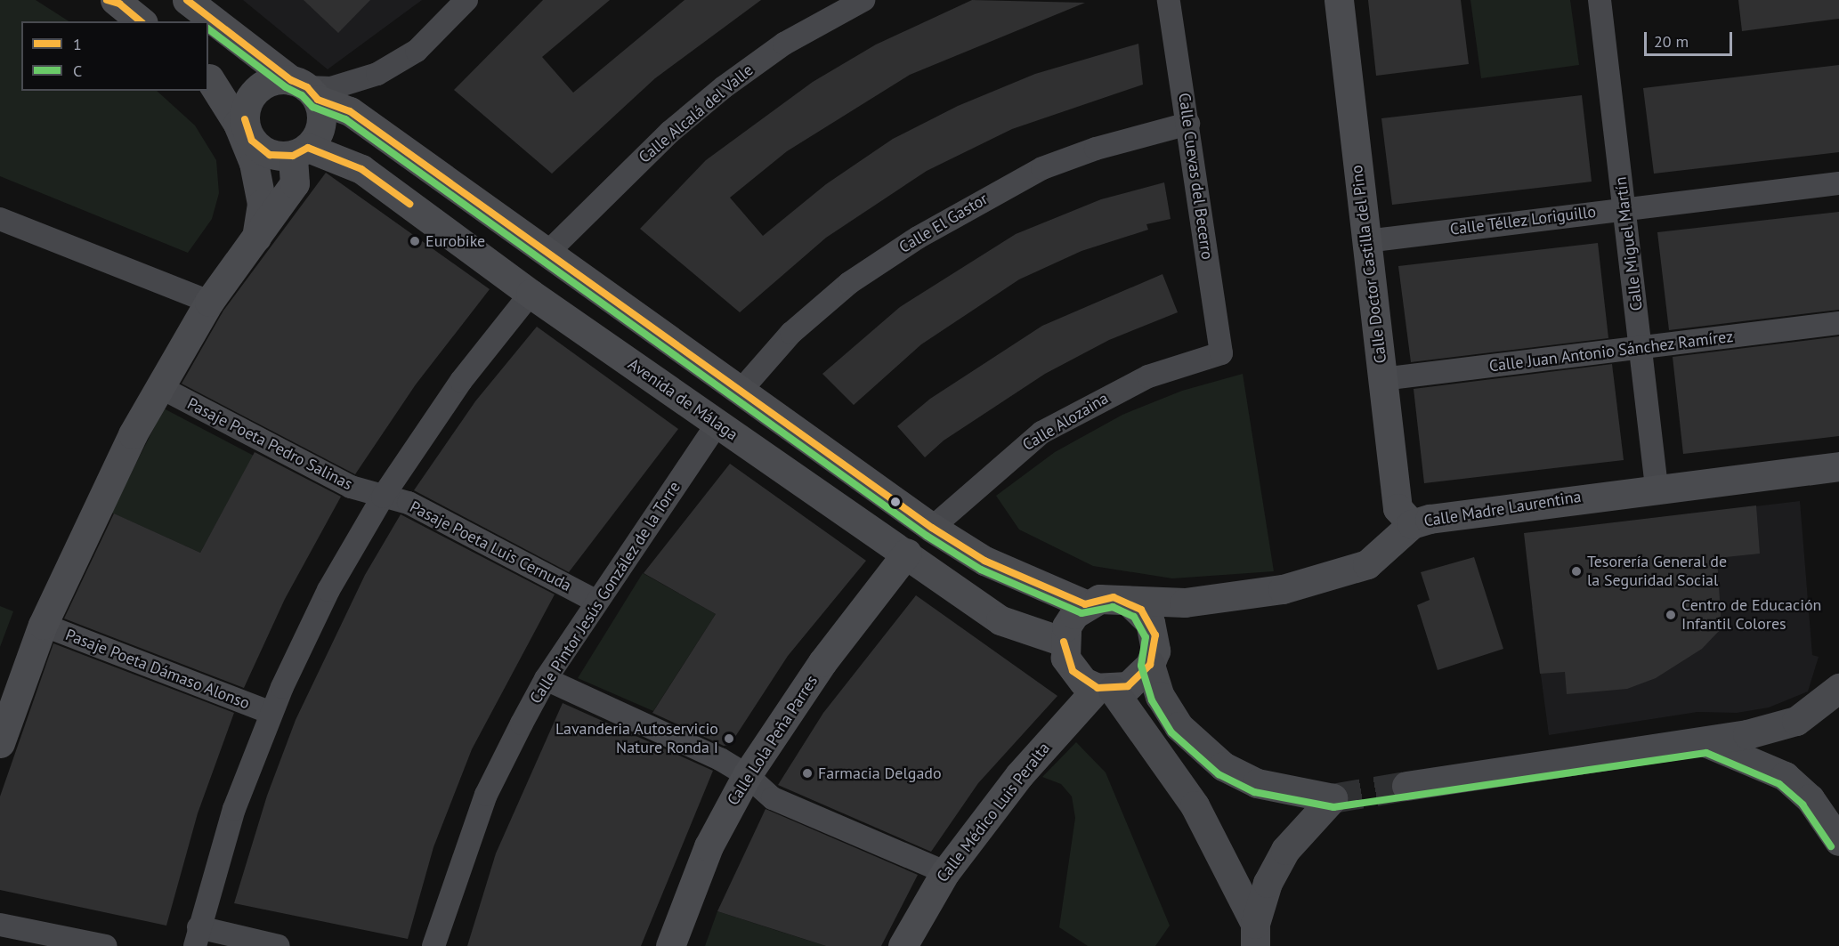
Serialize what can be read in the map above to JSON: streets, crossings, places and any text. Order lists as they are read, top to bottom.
{
  "streets": {
    "street": [
      "Calle Alcalá del Valle",
      "Calle Cuevas del Becerro",
      "Calle Téllez Loriguillo",
      "Calle El Gastor",
      "Calle Miguel Martín",
      "Calle Doctor Castilla del Pino",
      "Calle Juan Antonio Sánchez Ramírez",
      "Avenida de Málaga",
      "Calle Alozaina",
      "Pasaje Poeta Pedro Salinas",
      "Calle Madre Laurentina",
      "Pasaje Poeta Luis Cernuda",
      "Calle Pintor Jesús González de la Torre",
      "Pasaje Poeta Dámaso Alonso",
      "Calle Lola Peña Parres",
      "Calle Médico Luis Peralta"
    ]
  },
  "crossings": [
    ["Calle Cuevas del Becerro", "Calle El Gastor"],
    ["Calle Cuevas del Becerro", "Calle Alozaina"],
    ["Calle Téllez Loriguillo", "Calle Miguel Martín"],
    ["Calle Téllez Loriguillo", "Calle Doctor Castilla del Pino"],
    ["Calle Miguel Martín", "Calle Juan Antonio Sánchez Ramírez"],
    ["Calle Miguel Martín", "Calle Madre Laurentina"],
    ["Calle Doctor Castilla del Pino", "Calle Juan Antonio Sánchez Ramírez"],
    ["Calle Doctor Castilla del Pino", "Calle Madre Laurentina"],
    ["Avenida de Málaga", "Calle Madre Laurentina"],
    ["Avenida de Málaga", "Calle Pintor Jesús González de la Torre"],
    ["Avenida de Málaga", "Calle Lola Peña Parres"],
    ["Avenida de Málaga", "Calle Médico Luis Peralta"],
    ["Pasaje Poeta Pedro Salinas", "Pasaje Poeta Luis Cernuda"],
    ["Calle Madre Laurentina", "Calle Médico Luis Peralta"],
    ["Pasaje Poeta Luis Cernuda", "Calle Pintor Jesús González de la Torre"]
  ],
  "places": [
    "Eurobike",
    "Tesorería General de la Seguridad Social",
    "Centro de Educación Infantil Colores",
    "Lavanderia Autoservicio Nature Ronda I",
    "Farmacia Delgado"
  ],
  "lines": ["transit line 1", "transit line C"],
  "legend": ["1", "C"],
  "scale_bar": "20 m"
}
